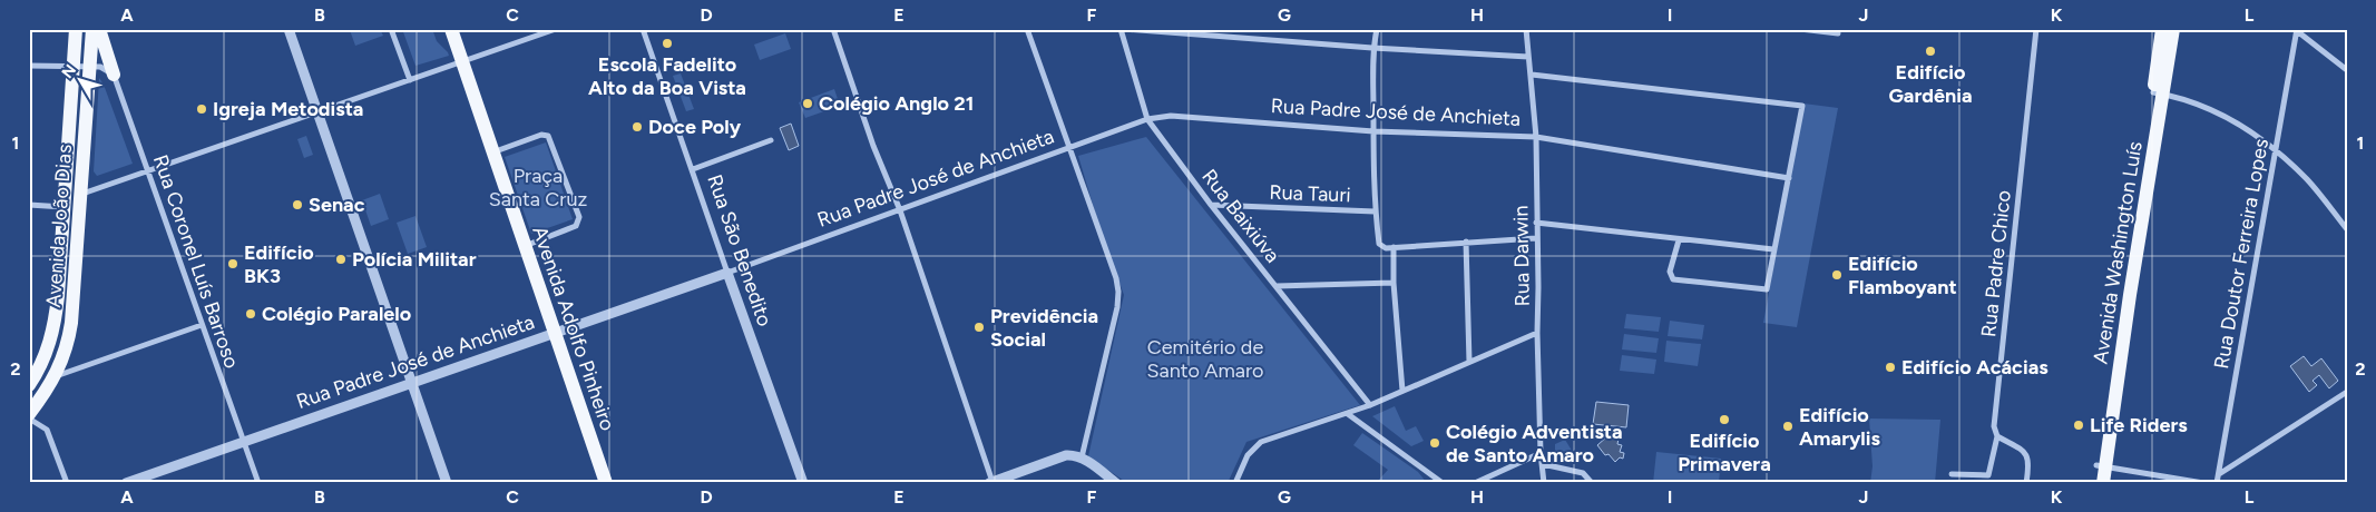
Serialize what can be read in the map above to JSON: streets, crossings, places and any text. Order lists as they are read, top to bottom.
{
  "streets": {
    "main road": ["Avenida João Dias", "Avenida Washington Luís", "Avenida Adolfo Pinheiro"],
    "street": [
      "Rua Padre José de Anchieta",
      "Rua Tauri",
      "Rua Baixiúva",
      "Rua São Benedito",
      "Rua Doutor Ferreira Lopes",
      "Rua Darwin",
      "Rua Coronel Luís Barroso",
      "Rua Padre Chico"
    ]
  },
  "crossings": [
    ["Rua Padre José de Anchieta", "Rua Baixiúva"],
    ["Rua Padre José de Anchieta", "Rua São Benedito"],
    ["Rua Padre José de Anchieta", "Rua Darwin"],
    ["Rua Padre José de Anchieta", "Rua Coronel Luís Barroso"],
    ["Rua Padre José de Anchieta", "Avenida Adolfo Pinheiro"],
    ["Rua Tauri", "Rua Baixiúva"]
  ],
  "parks": ["Praça Santa Cruz", "Cemitério de Santo Amaro"],
  "places": [
    "Escola Fadelito Alto da Boa Vista",
    "Edifício Gardênia",
    "Colégio Anglo 21",
    "Igreja Metodista",
    "Doce Poly",
    "Senac",
    "Polícia Militar",
    "Edifício BK3",
    "Edifício Flamboyant",
    "Colégio Paralelo",
    "Previdência Social",
    "Edifício Acácias",
    "Edifício Primavera",
    "Life Riders",
    "Edifício Amarylis",
    "Colégio Adventista de Santo Amaro"
  ],
  "north": "top left",
  "grid": {
    "columns": [
      "A",
      "B",
      "C",
      "D",
      "E",
      "F",
      "G",
      "H",
      "I",
      "J",
      "K",
      "L"
    ],
    "rows": ["1", "2"]
  }
}
